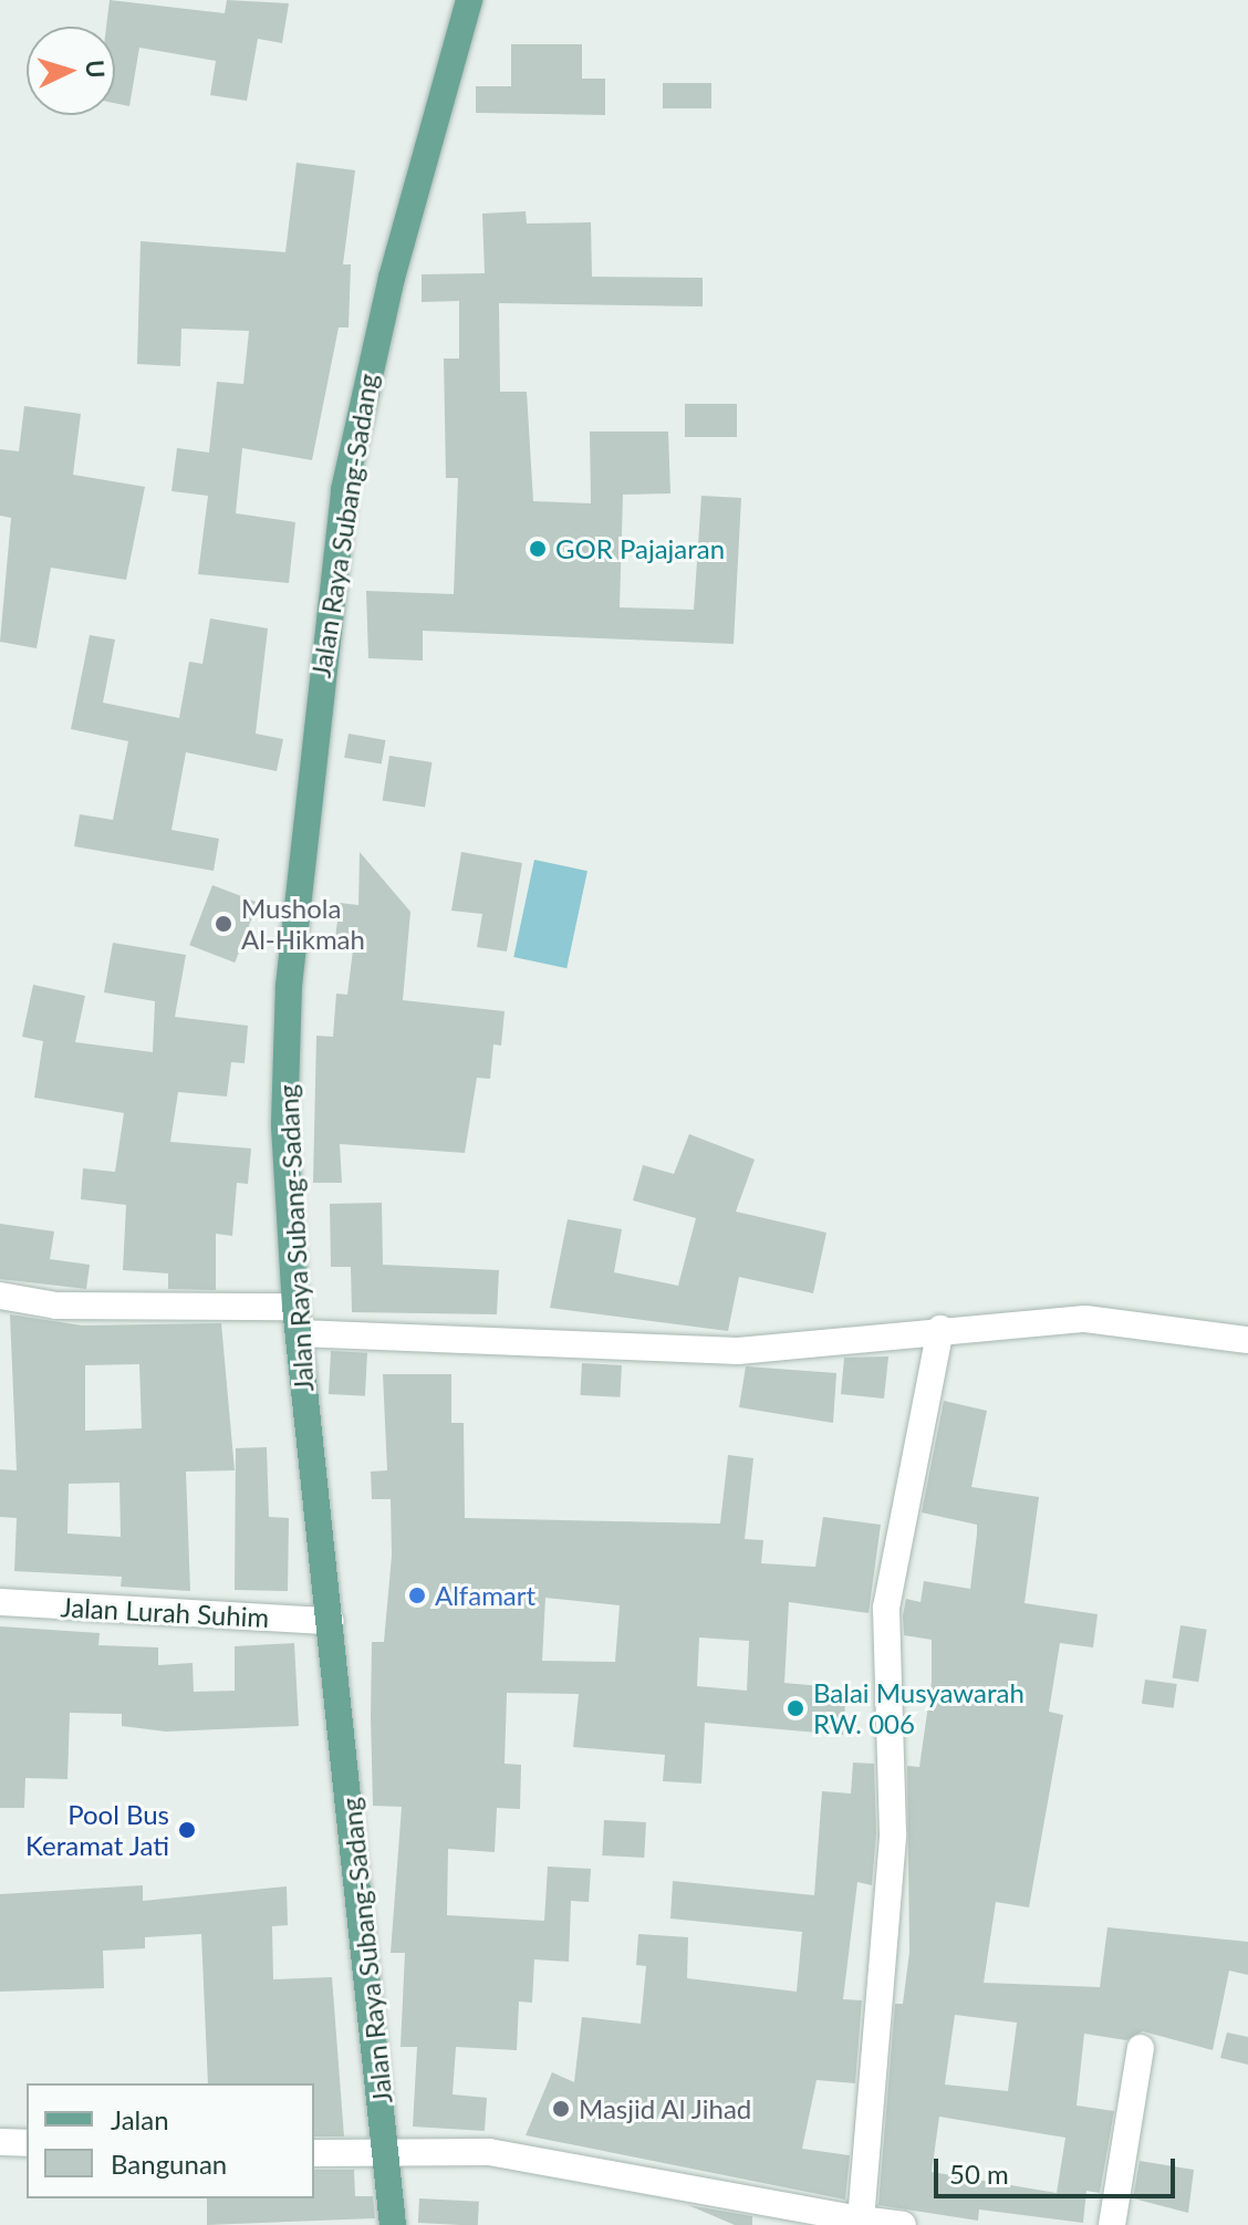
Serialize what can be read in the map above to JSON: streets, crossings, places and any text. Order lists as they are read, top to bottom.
{
  "streets": {
    "main road": ["Jalan Raya Subang-Sadang"],
    "street": ["Jalan Lurah Suhim"]
  },
  "crossings": [
    ["Jalan Raya Subang-Sadang", "Jalan Lurah Suhim"]
  ],
  "places": [
    "GOR Pajajaran",
    "Mushola Al-Hikmah",
    "Alfamart",
    "Balai Musyawarah RW. 006",
    "Pool Bus Keramat Jati",
    "Masjid Al Jihad"
  ],
  "legend": ["Jalan", "Bangunan"],
  "scale_bar": "50 m",
  "north": "right"
}
